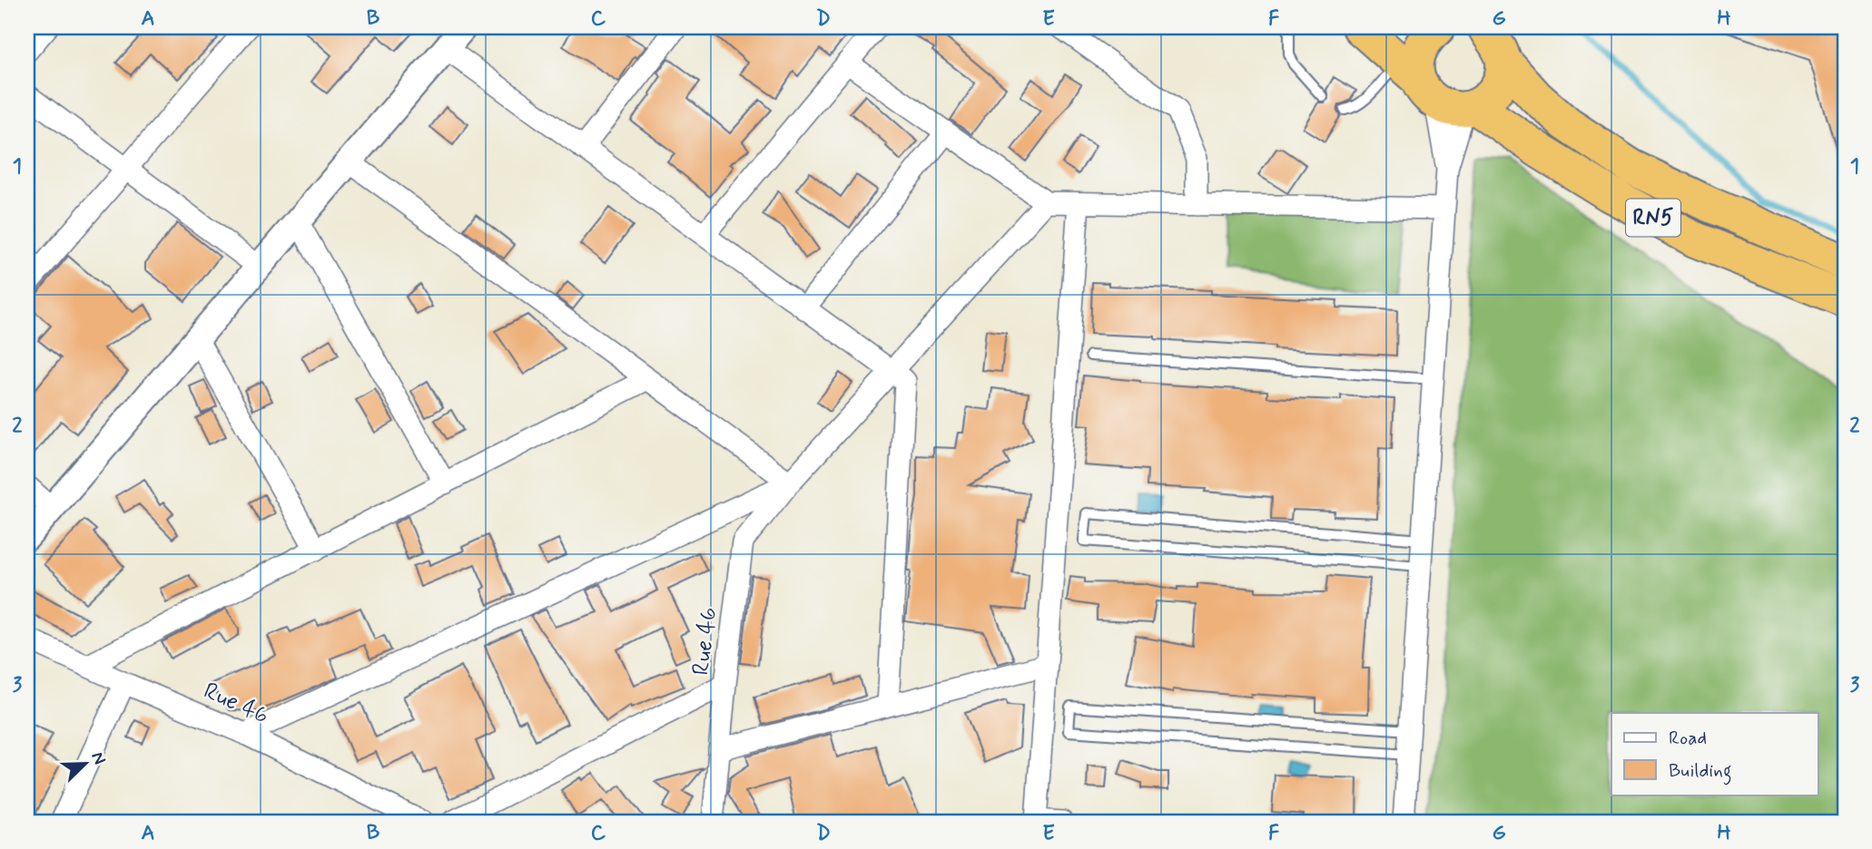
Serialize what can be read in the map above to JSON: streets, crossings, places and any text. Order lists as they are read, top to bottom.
{
  "streets": {
    "highway": ["RN5"],
    "street": ["Rue 46"]
  },
  "legend": ["Road", "Building"],
  "north": "top right",
  "grid": {
    "columns": [
      "A",
      "B",
      "C",
      "D",
      "E",
      "F",
      "G",
      "H"
    ],
    "rows": ["1", "2", "3"]
  }
}
